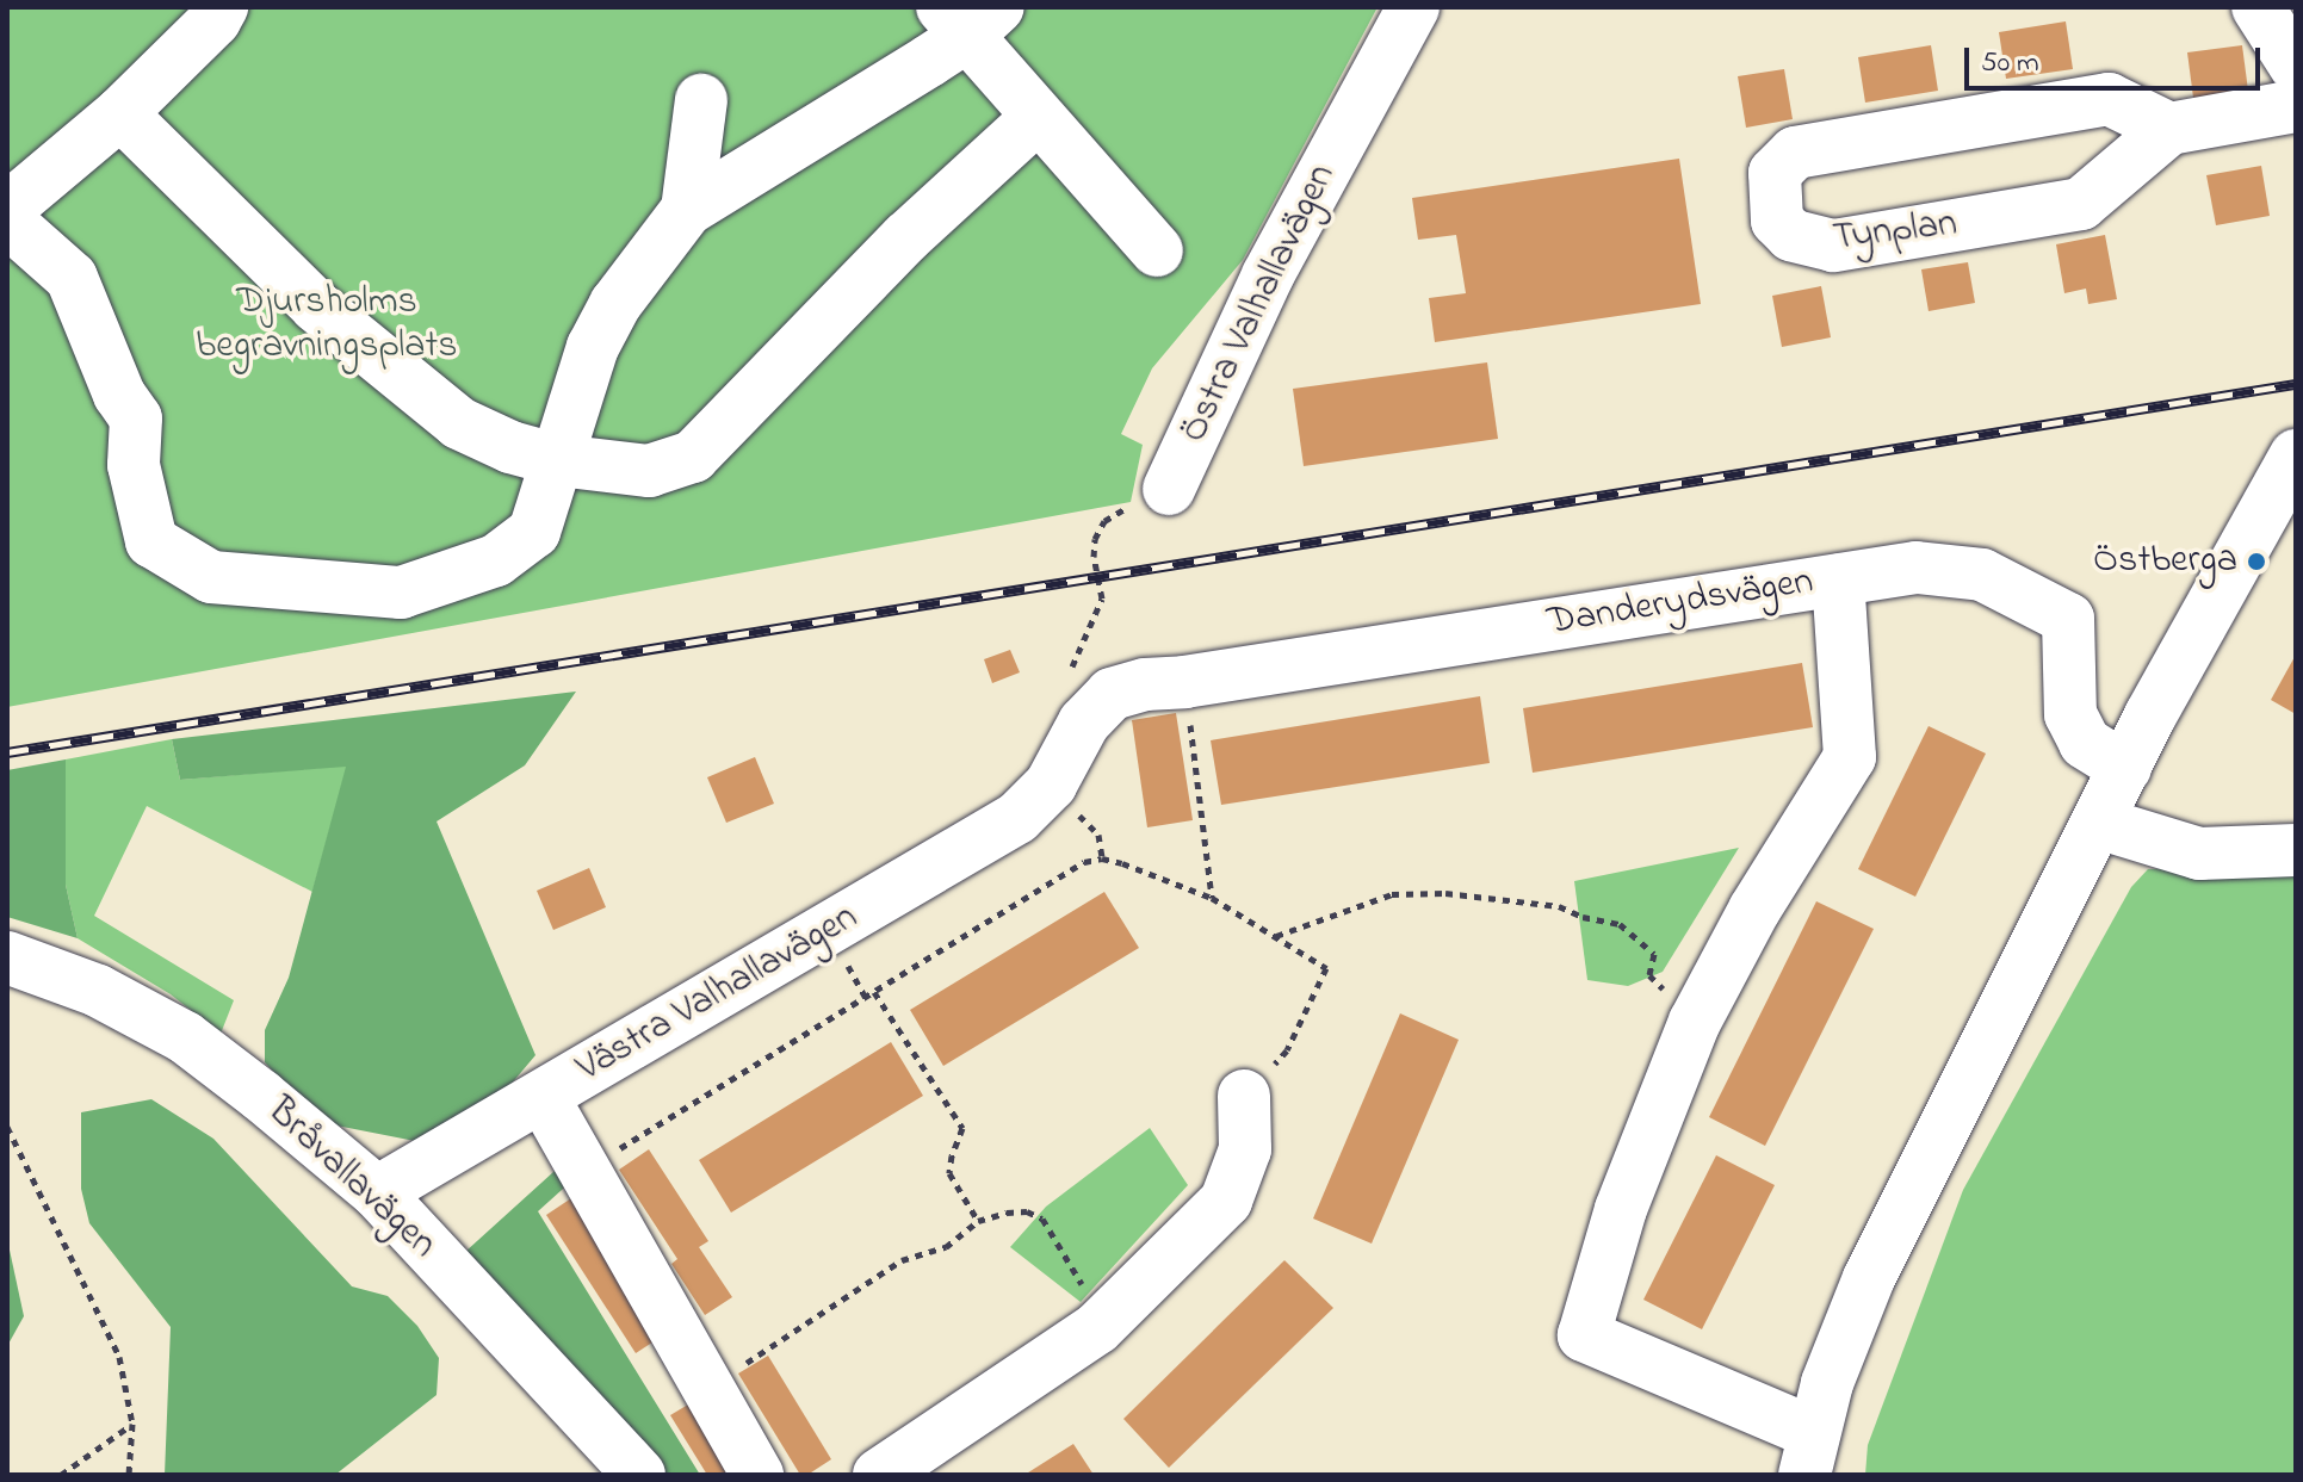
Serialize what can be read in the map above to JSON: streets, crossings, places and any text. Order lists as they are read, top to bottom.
{
  "streets": {
    "street": [
      "Tynplan",
      "Östra Valhallavägen",
      "Danderydsvägen",
      "Västra Valhallavägen",
      "Bråvallavägen"
    ]
  },
  "crossings": [
    ["Danderydsvägen", "Västra Valhallavägen"],
    ["Västra Valhallavägen", "Bråvallavägen"]
  ],
  "parks": ["Djursholms begravningsplats"],
  "places": ["Östberga"],
  "scale_bar": "50 m"
}
